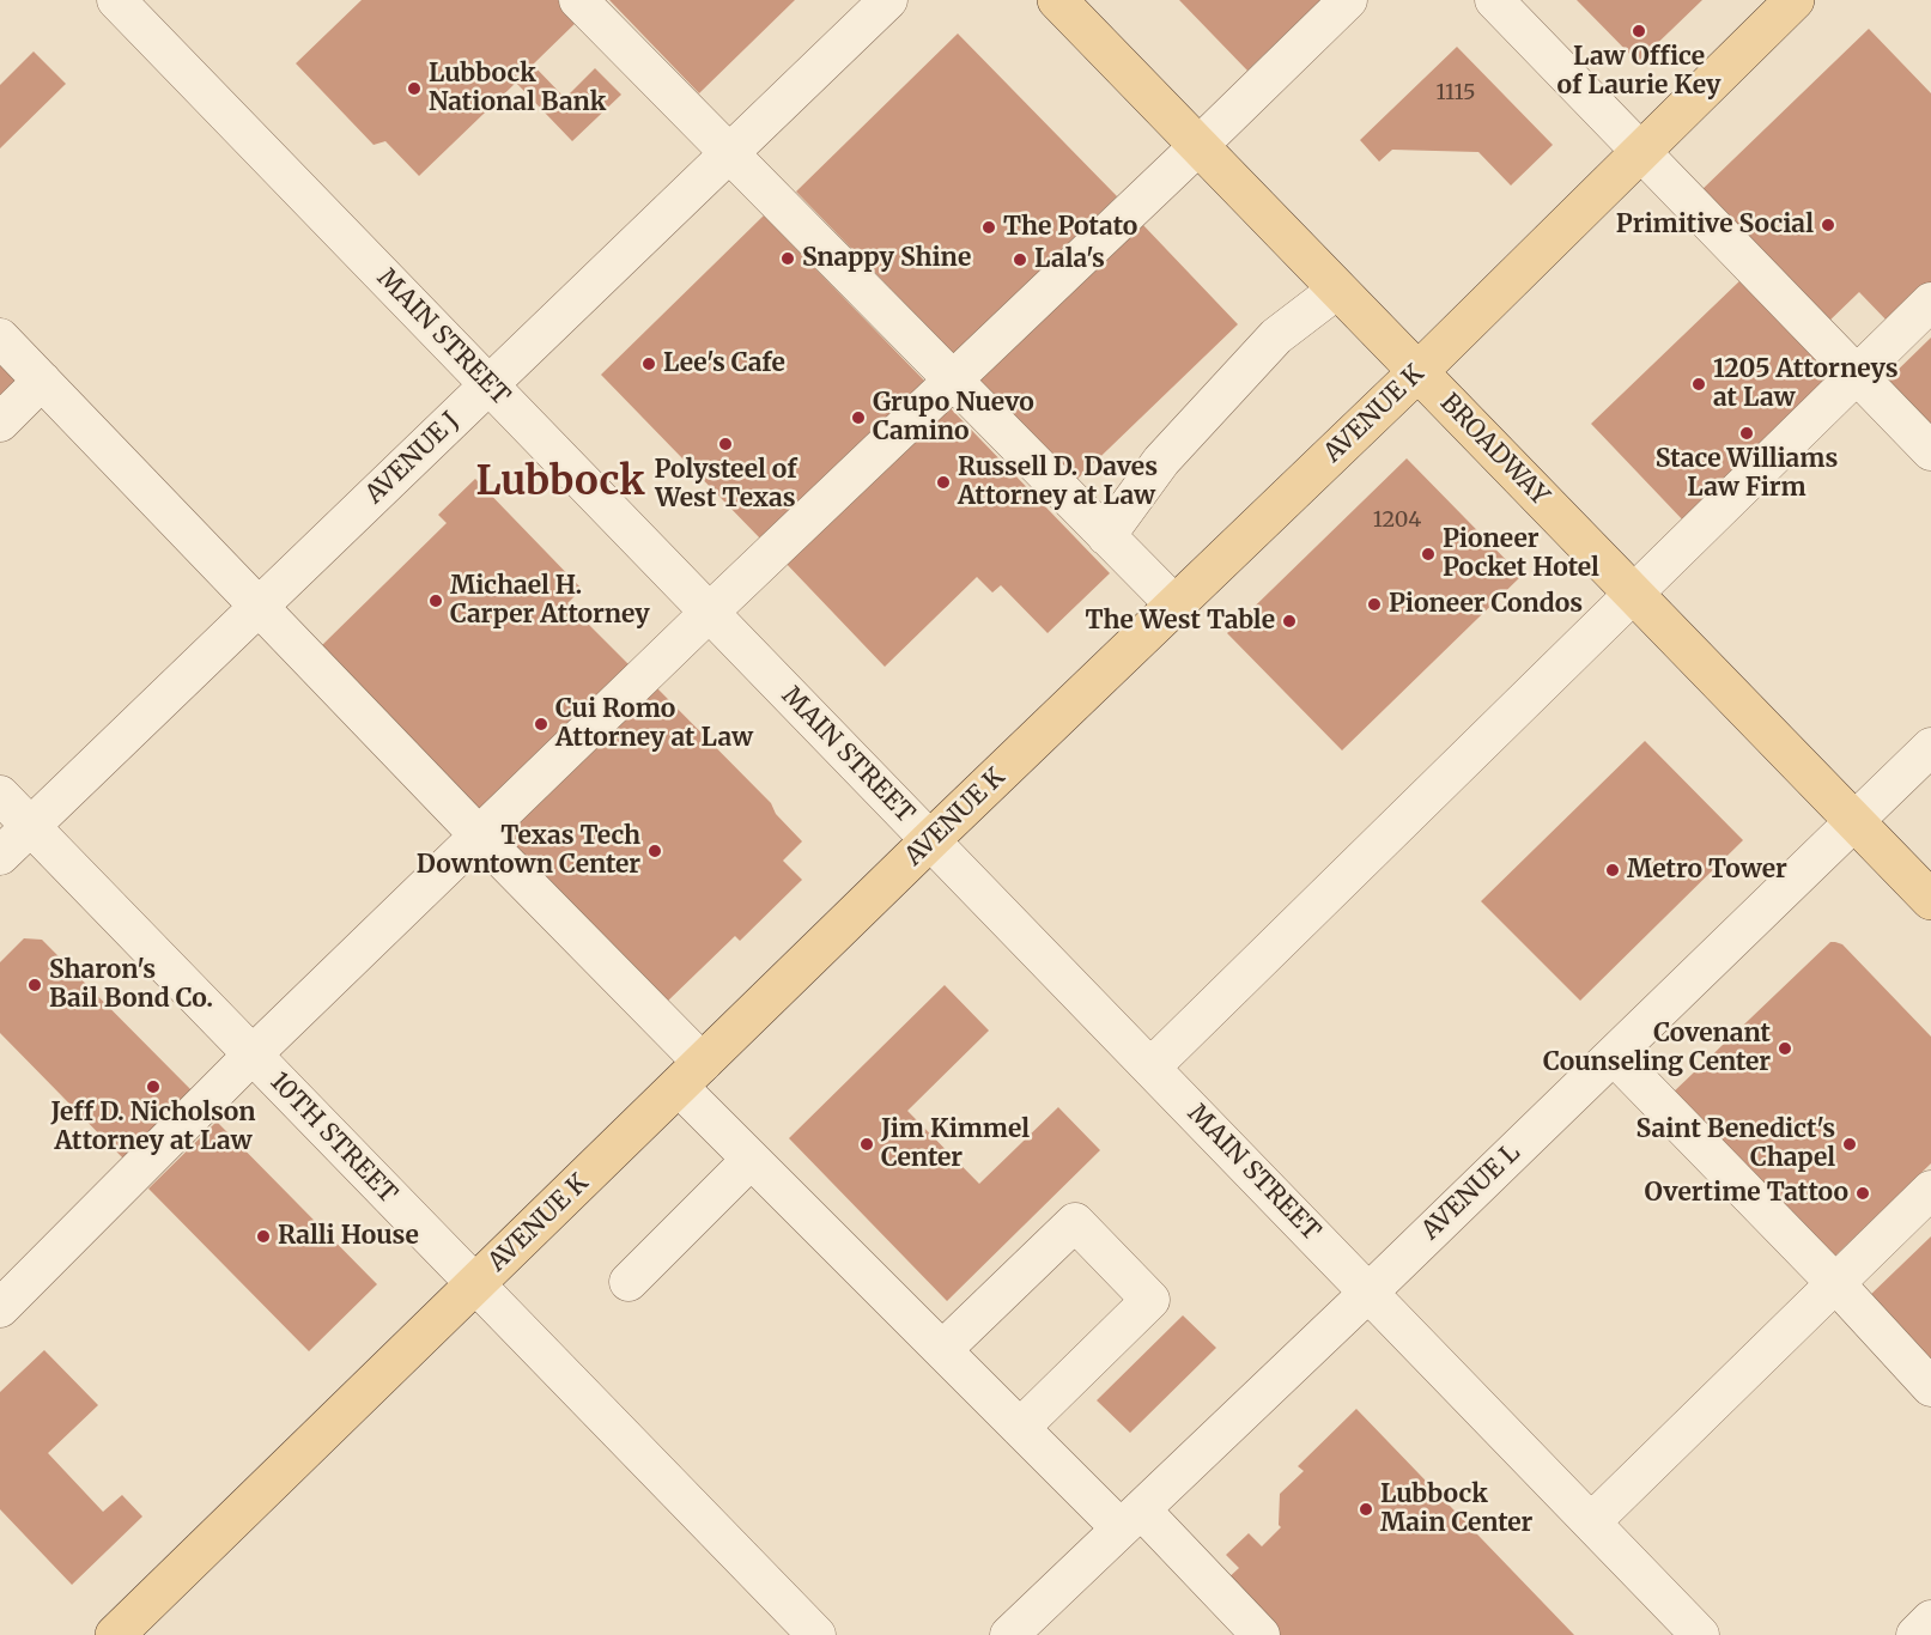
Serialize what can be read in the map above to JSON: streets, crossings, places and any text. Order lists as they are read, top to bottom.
{
  "streets": {
    "main road": ["AVENUE K", "BROADWAY"],
    "street": [
      "MAIN STREET",
      "AVENUE J",
      "10TH STREET",
      "AVENUE L"
    ]
  },
  "crossings": [
    ["MAIN STREET", "AVENUE K"],
    ["MAIN STREET", "AVENUE J"],
    ["MAIN STREET", "AVENUE L"],
    ["AVENUE K", "BROADWAY"],
    ["AVENUE K", "10TH STREET"],
    ["BROADWAY", "AVENUE L"],
    ["AVENUE J", "10TH STREET"]
  ],
  "districts": ["Lubbock"],
  "places": [
    "Law Office of Laurie Key",
    "Lubbock National Bank",
    "Primitive Social",
    "The Potato",
    "Snappy Shine",
    "Lala's",
    "Lee's Cafe",
    "1205 Attorneys at Law",
    "Grupo Nuevo Camino",
    "Stace Williams Law Firm",
    "Polysteel of West Texas",
    "Russell D. Daves Attorney at Law",
    "Pioneer Pocket Hotel",
    "Michael H. Carper Attorney",
    "Pioneer Condos",
    "The West Table",
    "Cui Romo Attorney at Law",
    "Texas Tech Downtown Center",
    "Metro Tower",
    "Sharon's Bail Bond Co.",
    "Covenant Counseling Center",
    "Jeff D. Nicholson Attorney at Law",
    "Jim Kimmel Center",
    "Saint Benedict's Chapel",
    "Overtime Tattoo",
    "Ralli House",
    "Lubbock Main Center"
  ],
  "house_numbers": ["1115", "1204"]
}
